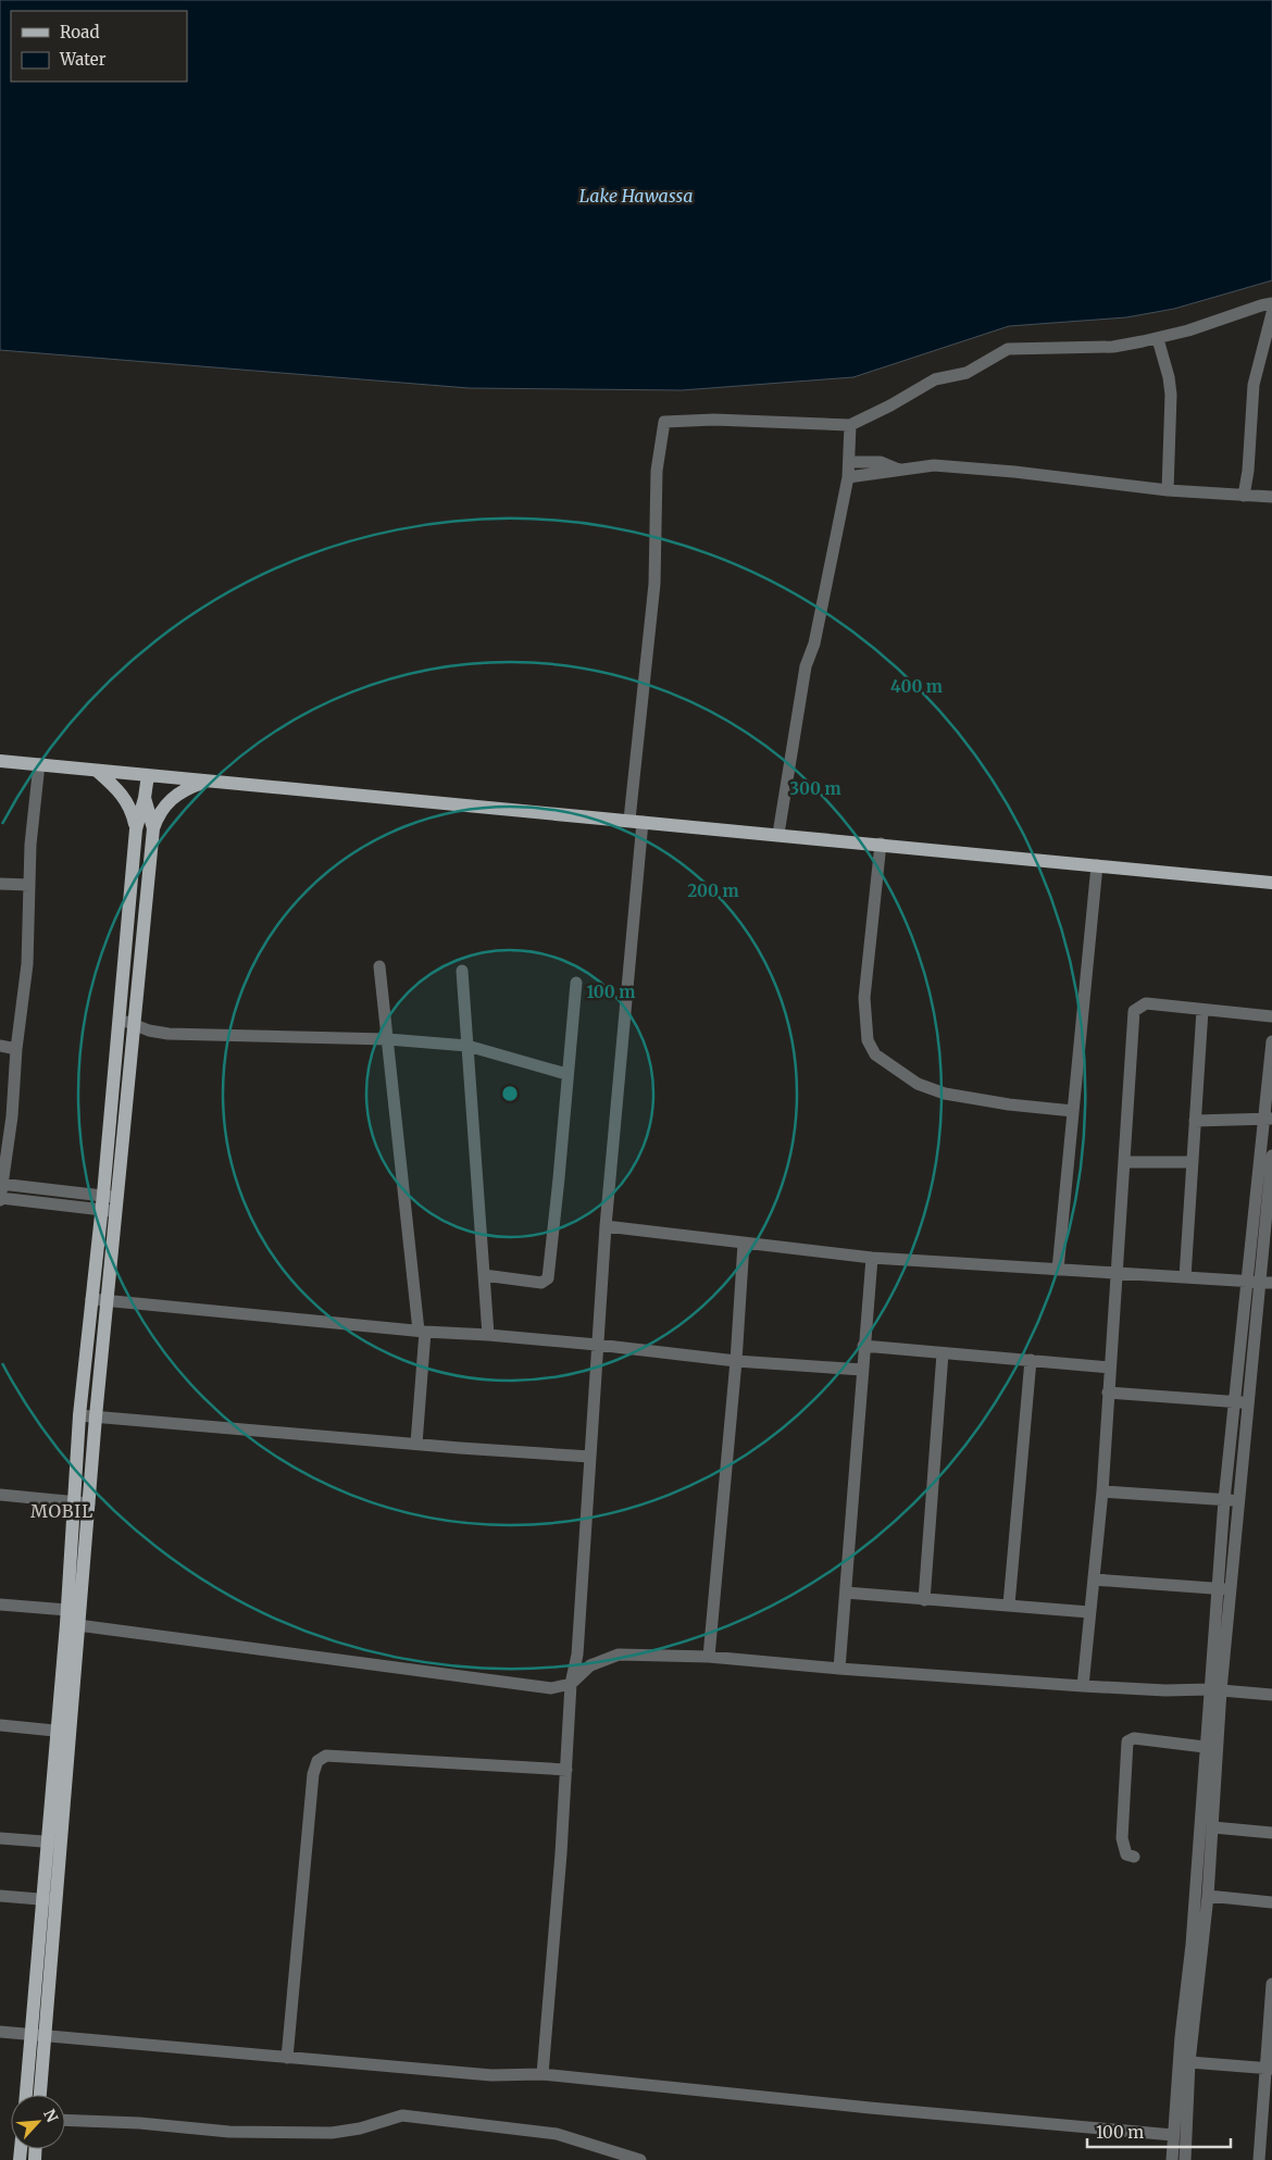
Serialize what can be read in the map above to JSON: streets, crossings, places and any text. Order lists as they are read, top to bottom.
{
  "districts": ["MOBIL"],
  "water": ["Lake Hawassa"],
  "legend": ["Road", "Water"],
  "scale_bar": "100 m",
  "north": "top right",
  "rings": [
    "400 m",
    "300 m",
    "200 m",
    "100 m"
  ]
}
